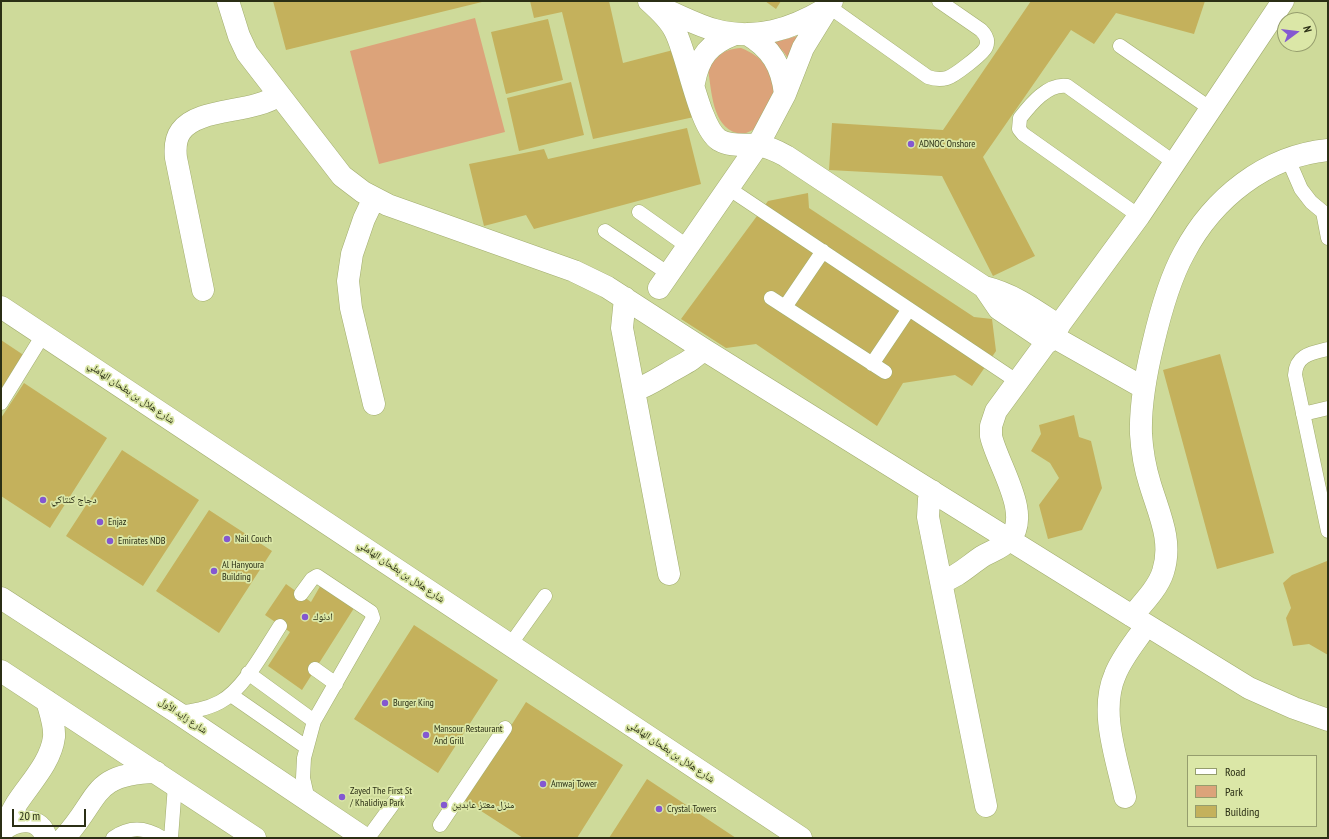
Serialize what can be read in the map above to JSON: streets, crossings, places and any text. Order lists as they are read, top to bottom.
{
  "streets": {
    "street": ["شارع هلال بن بطحان الهاملي", "شارع زايد الأول"]
  },
  "places": [
    "ADNOC Onshore",
    "دجاج كنتاكي",
    "Enjaz",
    "Nail Couch",
    "Emirates NDB",
    "Al Hanyoura Building",
    "ادنوك",
    "Burger King",
    "Mansour Restaurant And Grill",
    "Amwaj Tower",
    "Zayed The First St / Khalidiya Park",
    "منزل معتز عابدين",
    "Crystal Towers"
  ],
  "legend": ["Road", "Park", "Building"],
  "scale_bar": "20 m",
  "north": "right"
}
